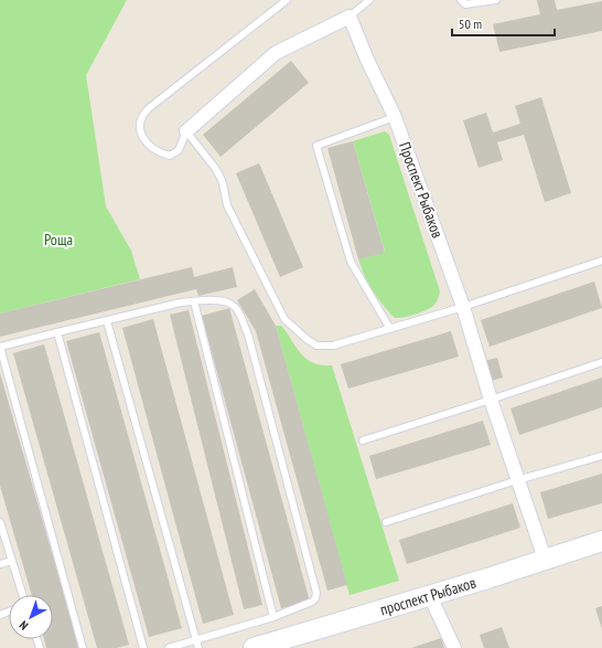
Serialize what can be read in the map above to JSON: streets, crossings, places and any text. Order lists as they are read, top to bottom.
{
  "streets": {
    "main road": ["проспект Рыбаков"],
    "street": ["Проспект Рыбаков"]
  },
  "crossings": [
    ["Проспект Рыбаков", "проспект Рыбаков"]
  ],
  "parks": ["Роща"],
  "scale_bar": "50 m",
  "north": "bottom left"
}
